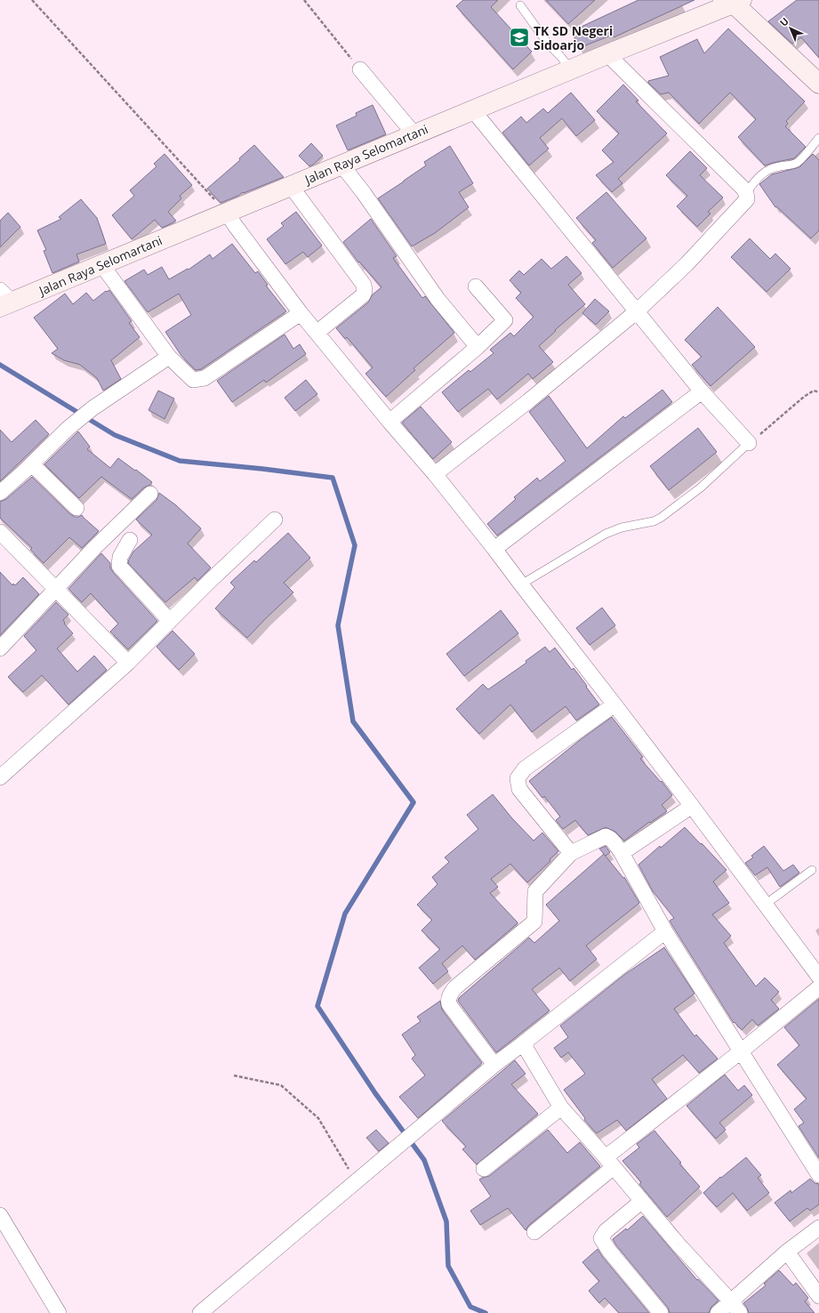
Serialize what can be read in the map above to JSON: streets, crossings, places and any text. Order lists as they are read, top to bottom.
{
  "streets": {
    "main road": ["Jalan Raya Selomartani"]
  },
  "places": {
    "school or university": ["TK SD Negeri Sidoarjo"]
  },
  "north": "top left"
}
